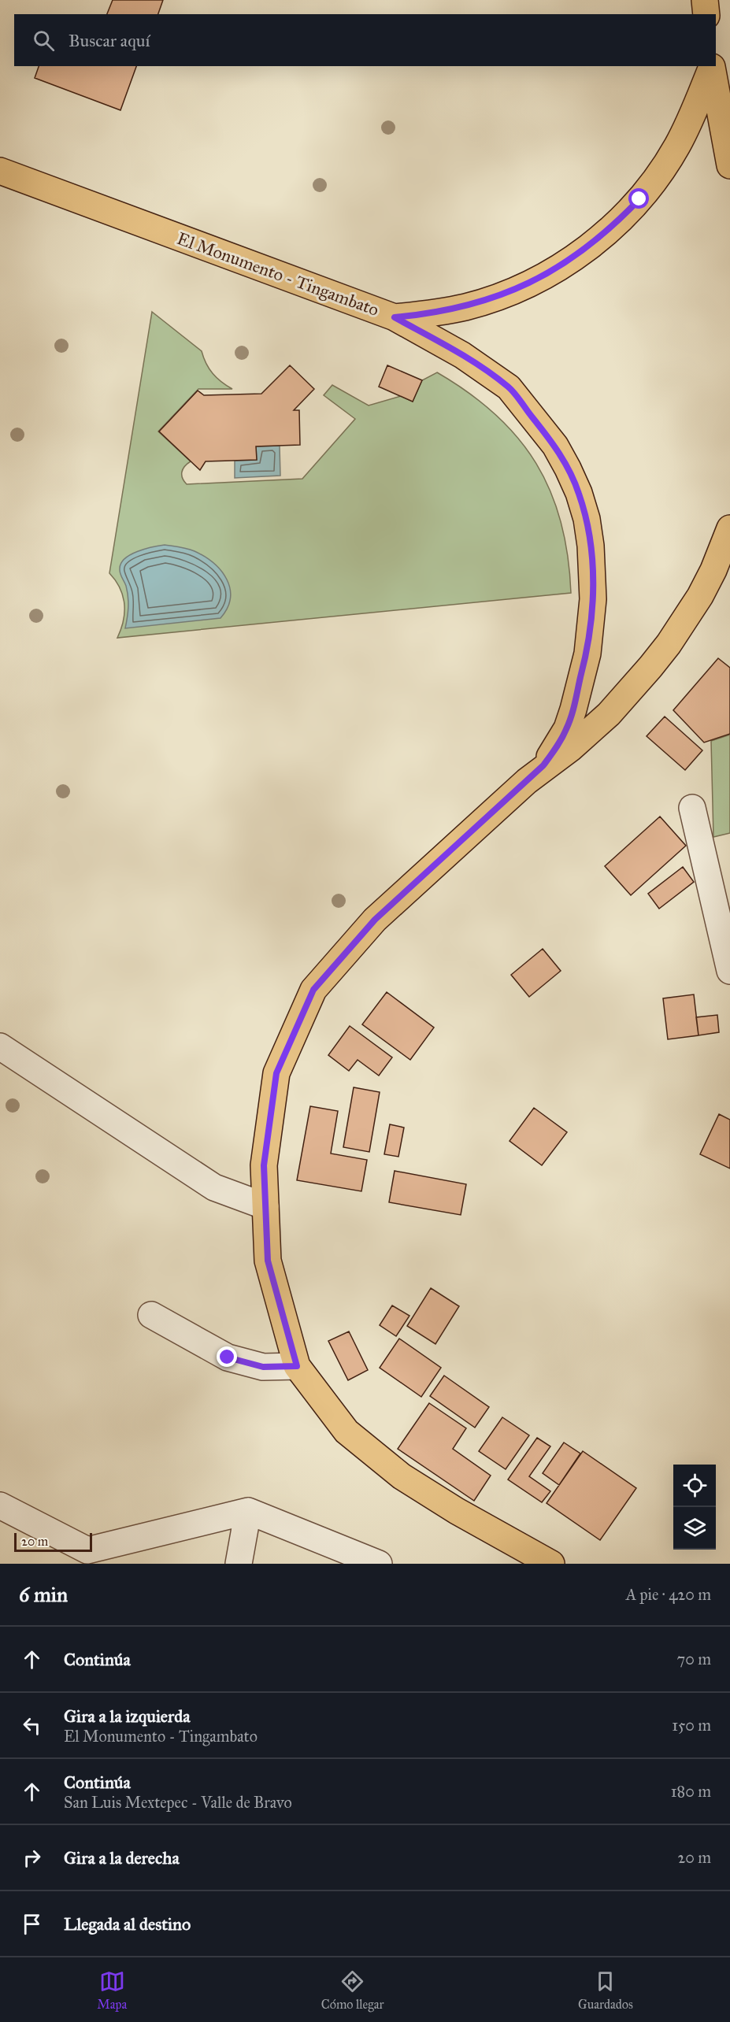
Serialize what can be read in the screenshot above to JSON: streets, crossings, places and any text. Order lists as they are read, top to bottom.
{
  "streets": {
    "main road": ["El Monumento - Tingambato"]
  },
  "scale_bar": "20 m",
  "page": {
    "search": "Buscar aquí",
    "scale": "20 m",
    "heading": ["6 min", "A pie · 420 m"],
    "list": [
      ["Continúa", "70 m"],
      ["Gira a la izquierda", "El Monumento - Tingambato", "150 m"],
      ["Continúa", "San Luis Mextepec - Valle de Bravo", "180 m"],
      ["Gira a la derecha", "20 m"],
      "Llegada al destino"
    ],
    "nav": ["Mapa", "Cómo llegar", "Guardados"]
  }
}
